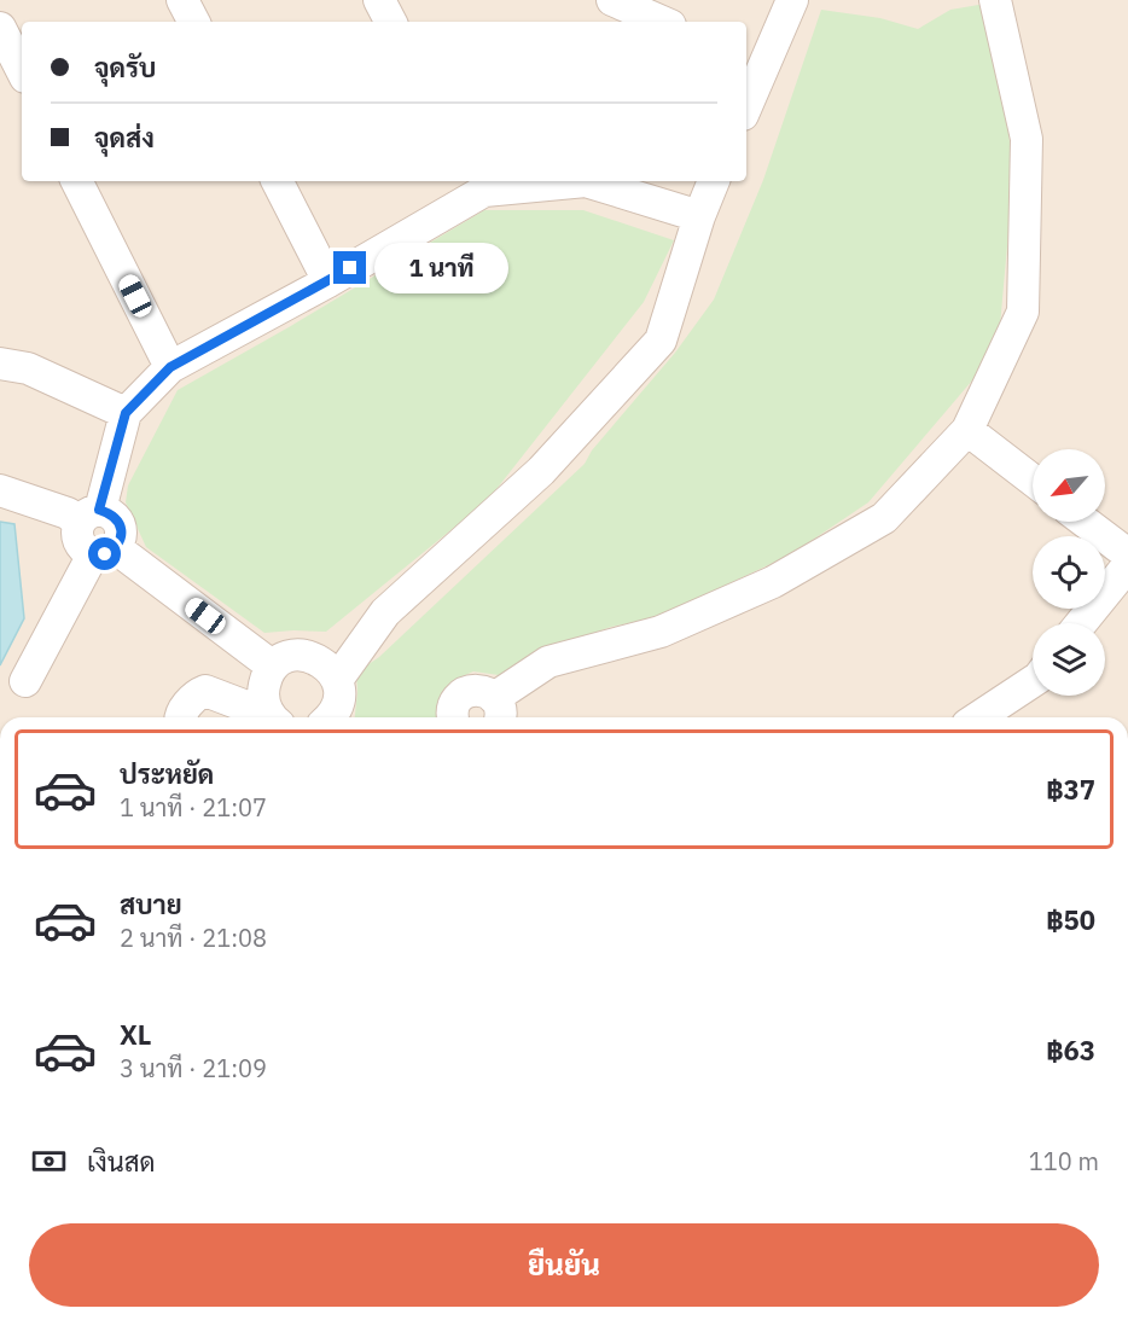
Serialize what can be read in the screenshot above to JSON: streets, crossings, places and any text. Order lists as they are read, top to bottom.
{
  "north": "bottom left",
  "page": {
    "banner": ["จุดรับ", "จุดส่ง"],
    "bubble": "1 นาที",
    "list": [
      {
        "name": "ประหยัด",
        "note": "1 นาที · 21:07",
        "value": "฿37"
      },
      {
        "name": "สบาย",
        "note": "2 นาที · 21:08",
        "value": "฿50"
      },
      {
        "name": "XL",
        "note": "3 นาที · 21:09",
        "value": "฿63"
      }
    ],
    "pay": ["เงินสด", "110 m"],
    "buttons": "ยืนยัน"
  }
}
